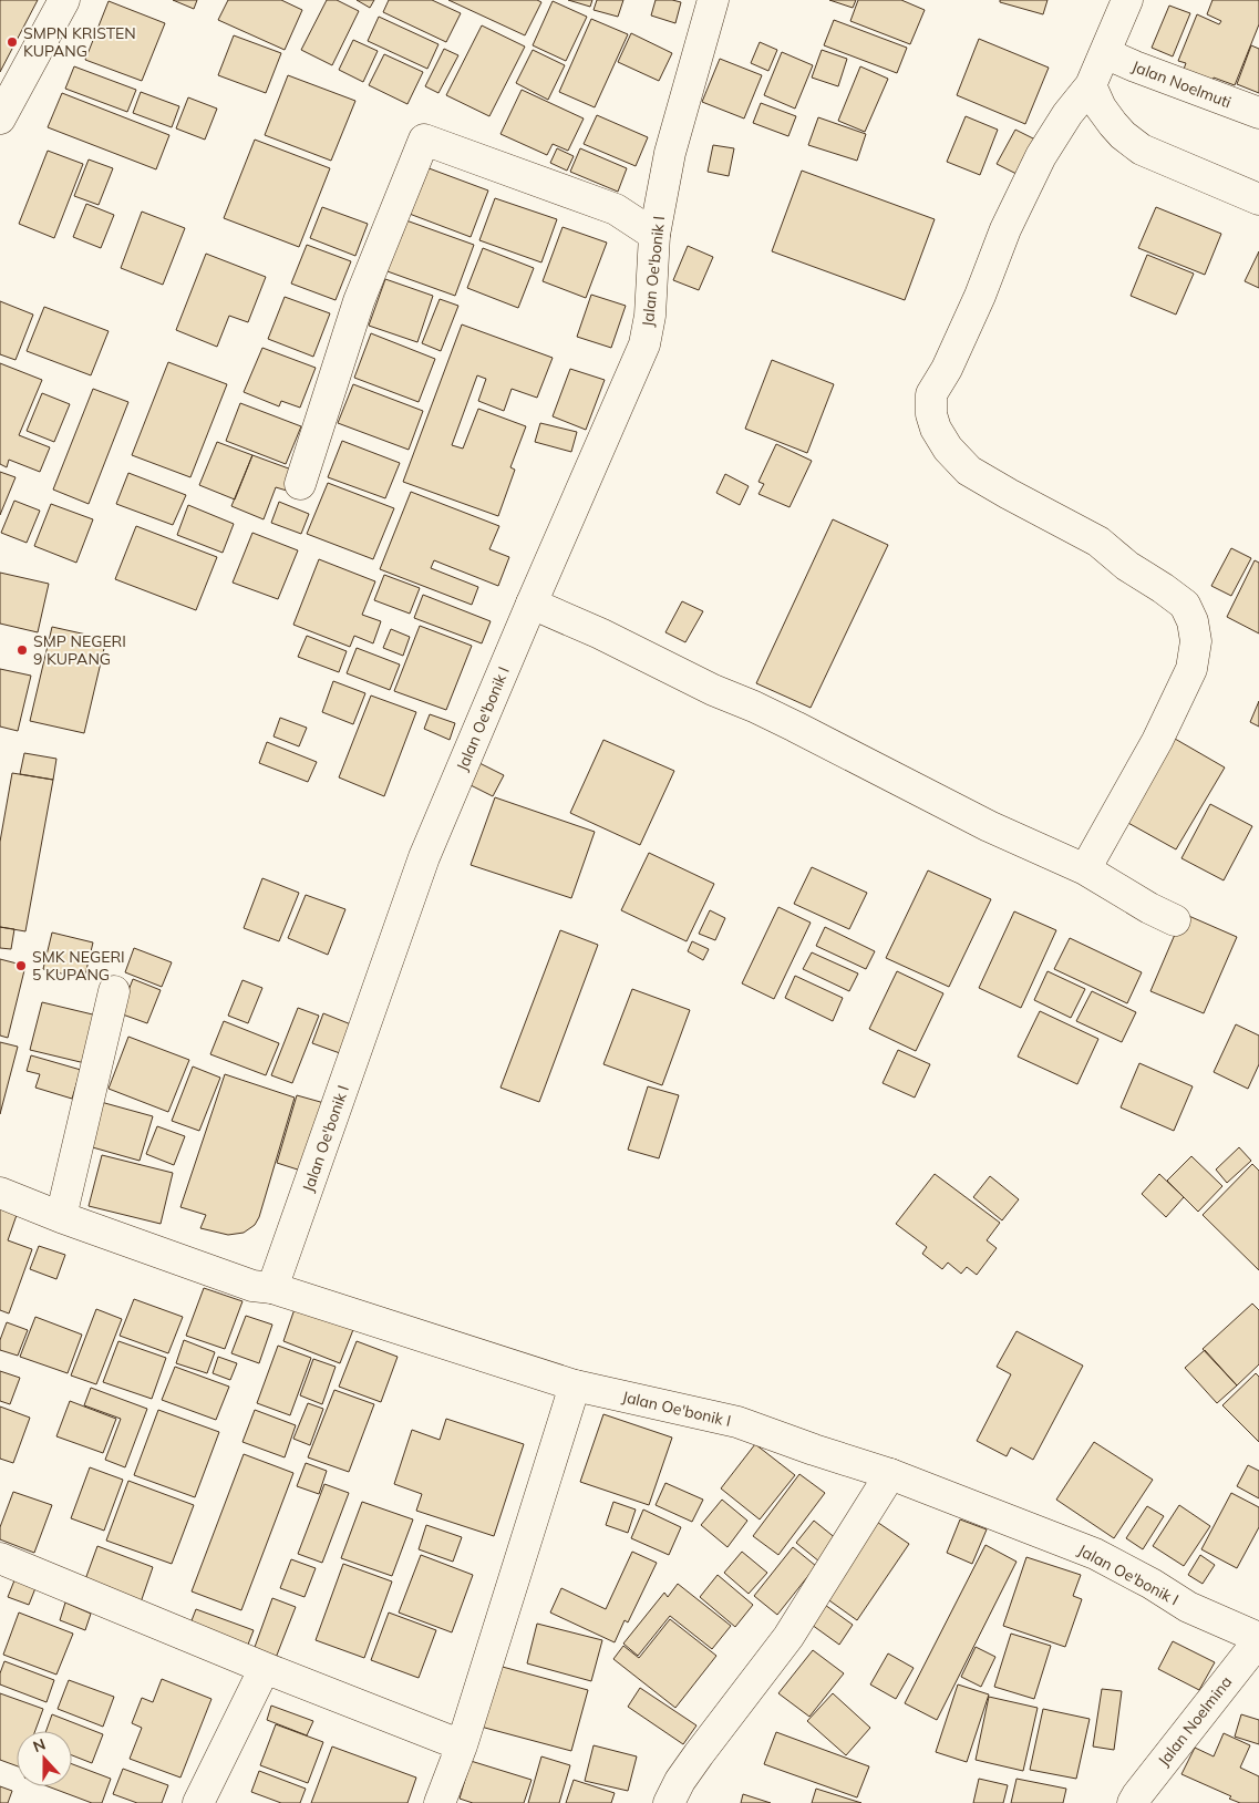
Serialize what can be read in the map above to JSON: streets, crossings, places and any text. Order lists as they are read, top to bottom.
{
  "streets": {
    "street": ["Jalan Noelmuti", "Jalan Oe'bonik I", "Jalan Noelmina"]
  },
  "crossings": [
    ["Jalan Oe'bonik I", "Jalan Noelmina"]
  ],
  "places": ["SMPN KRISTEN KUPANG", "SMP NEGERI 9 KUPANG", "SMK NEGERI 5 KUPANG"],
  "north": "top"
}
